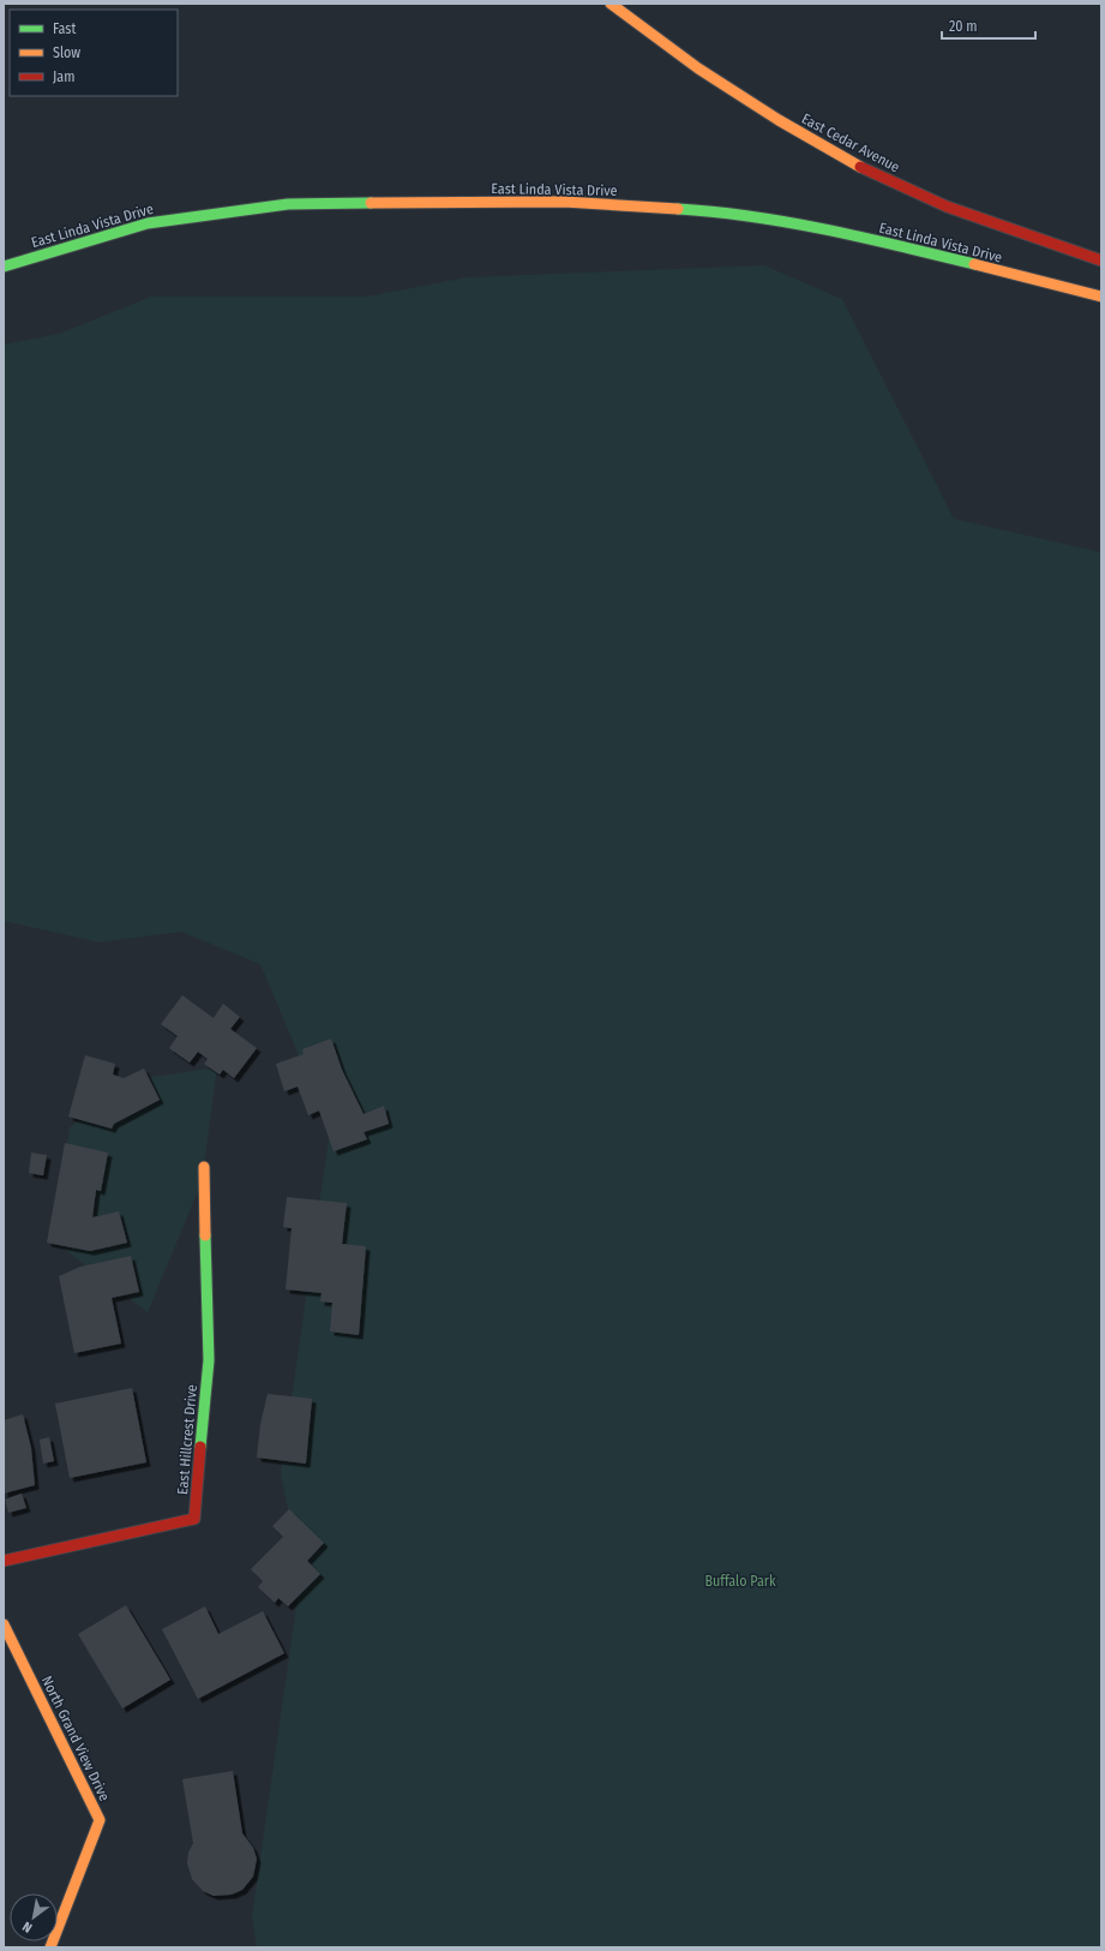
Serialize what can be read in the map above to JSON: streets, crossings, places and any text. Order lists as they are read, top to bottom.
{
  "streets": {
    "street": [
      "East Cedar Avenue",
      "East Linda Vista Drive",
      "East Hillcrest Drive",
      "North Grand View Drive"
    ]
  },
  "parks": ["Buffalo Park"],
  "legend": ["Fast", "Slow", "Jam"],
  "scale_bar": "20 m",
  "north": "bottom left"
}
